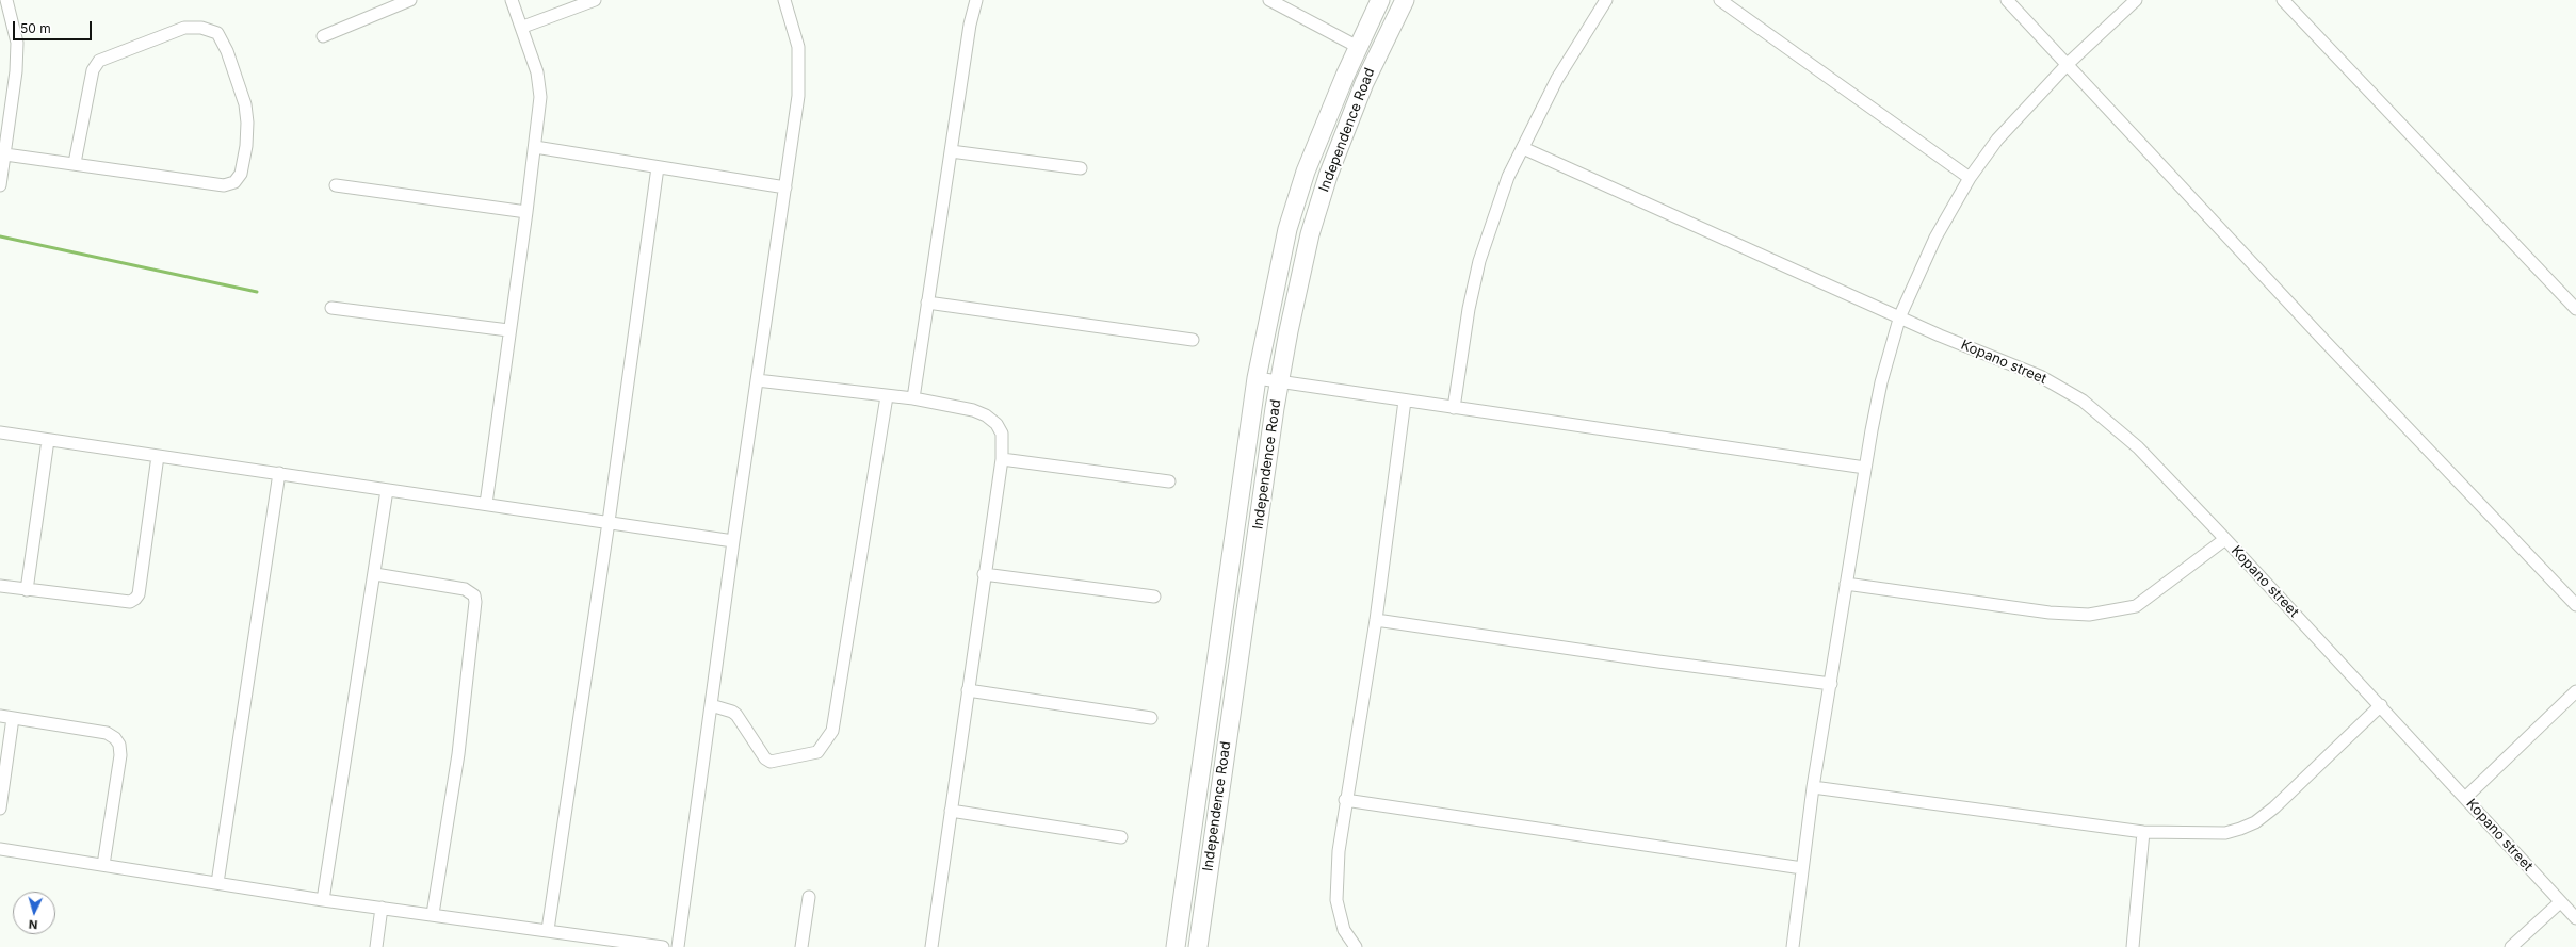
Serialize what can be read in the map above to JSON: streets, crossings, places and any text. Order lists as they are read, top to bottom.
{
  "streets": {
    "main road": ["Independence Road"],
    "street": ["Kopano street"]
  },
  "scale_bar": "50 m",
  "north": "bottom"
}
